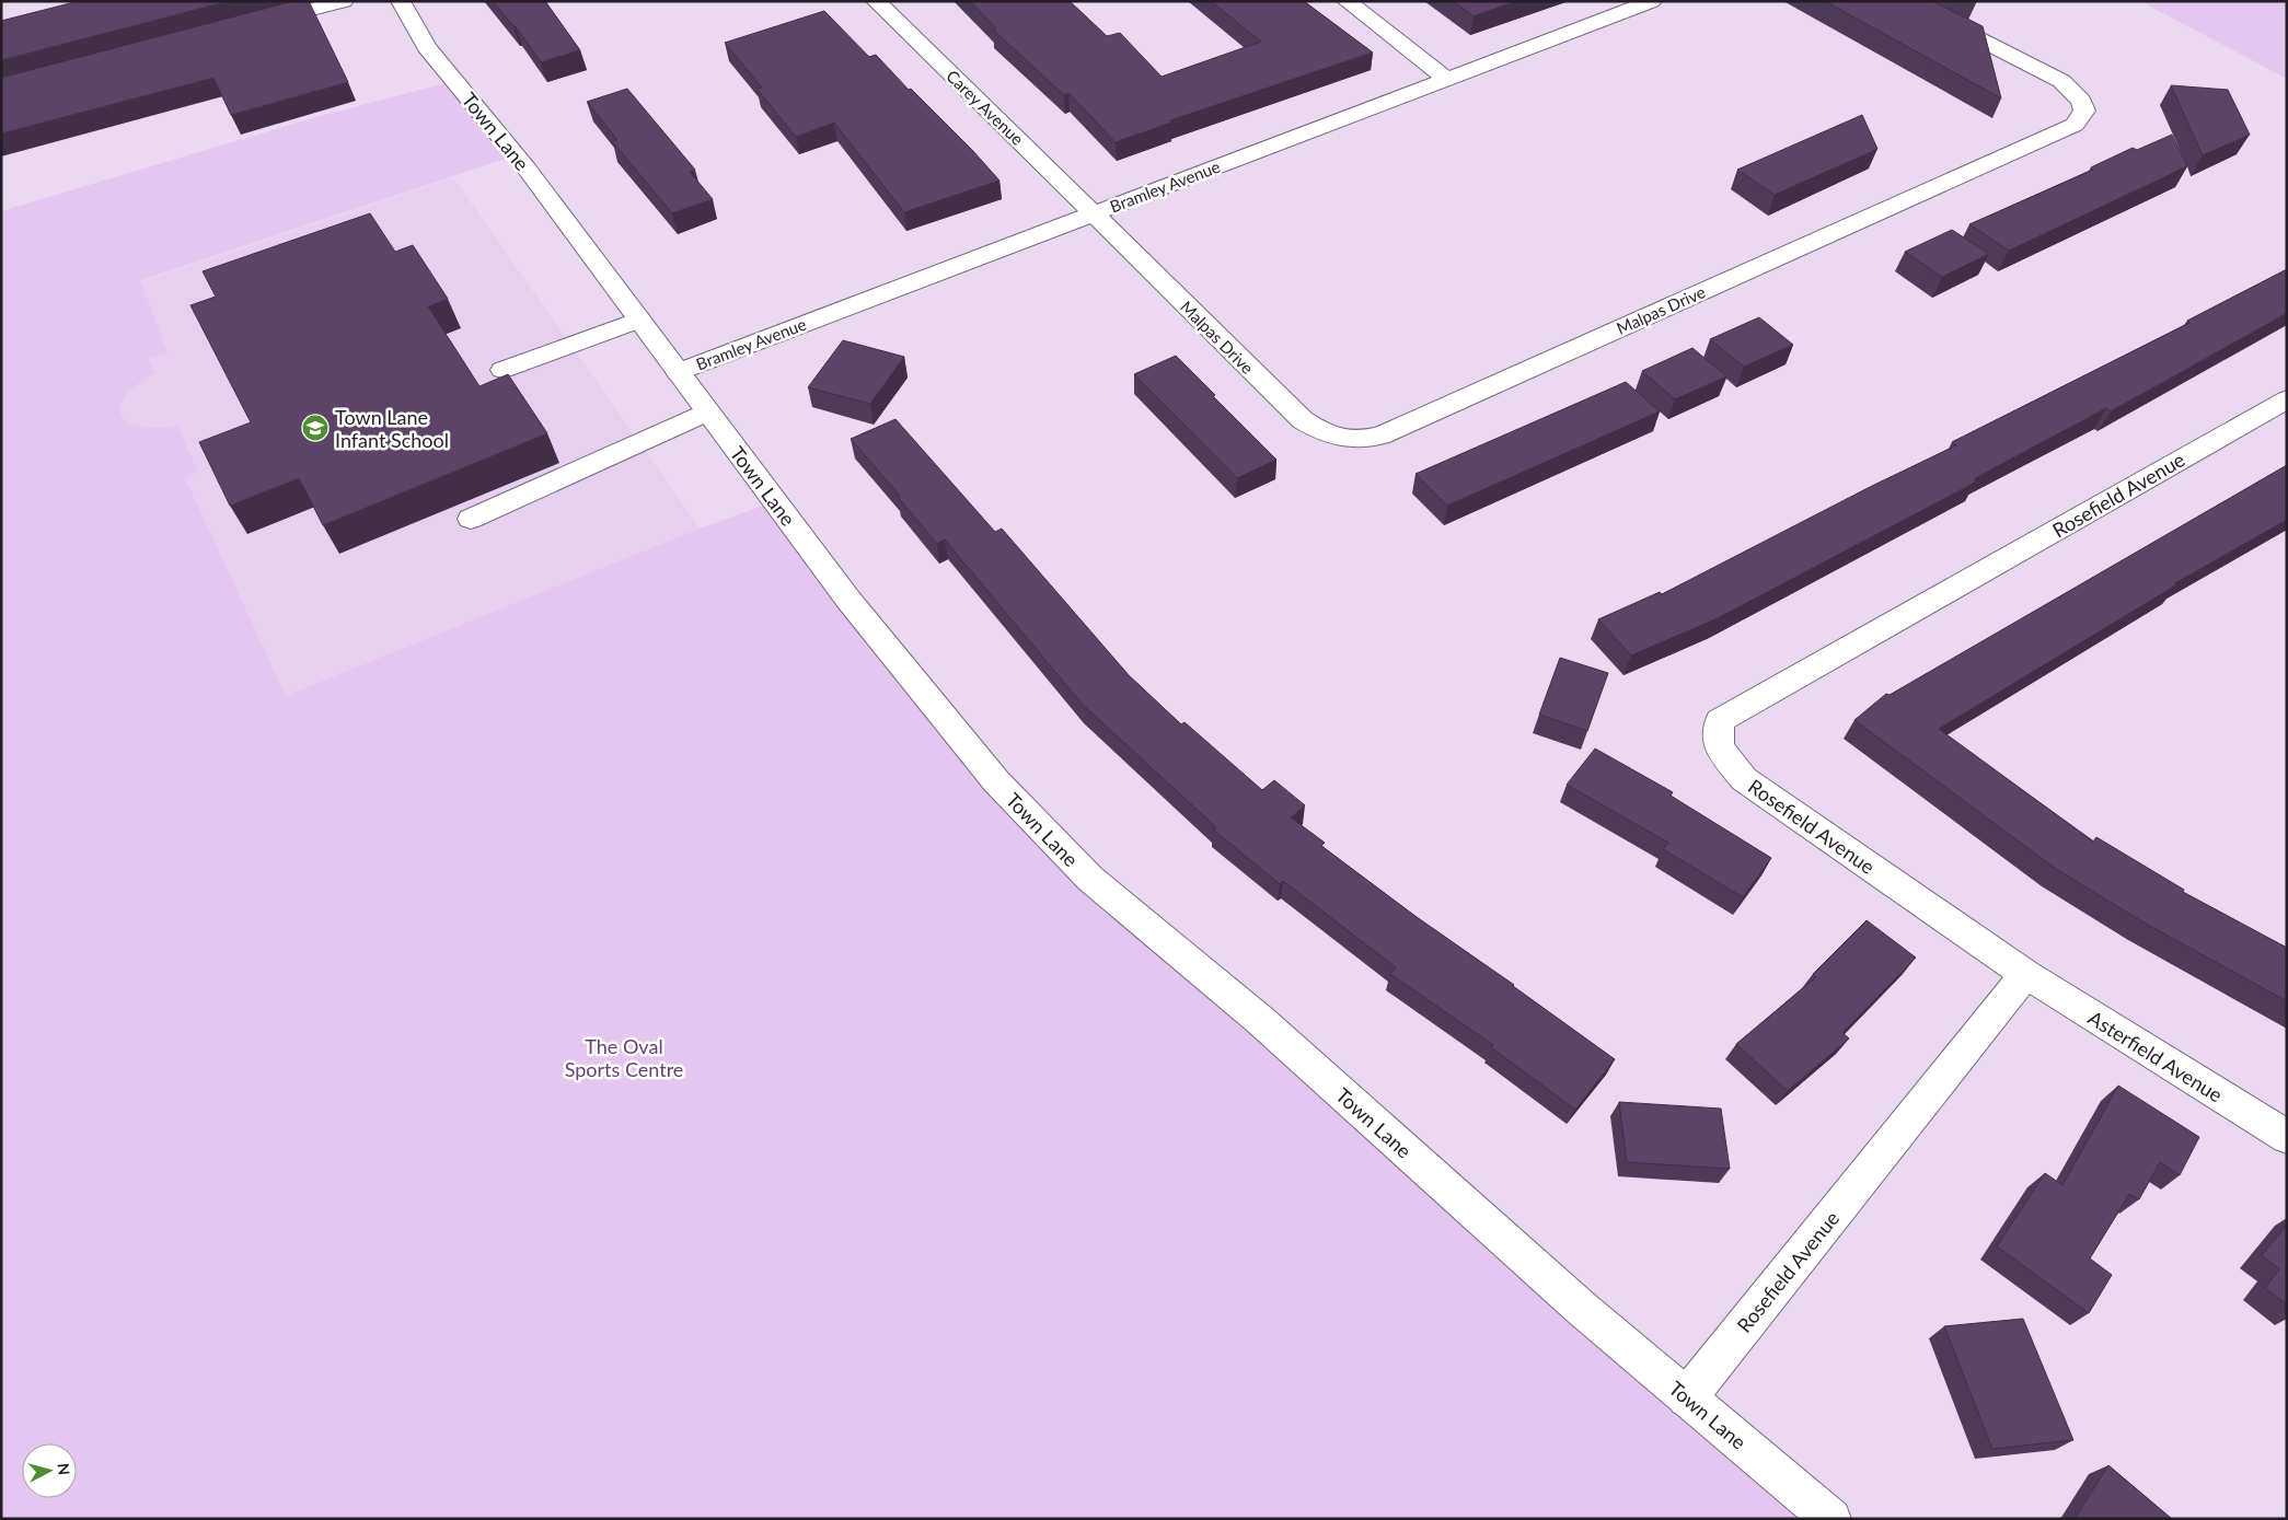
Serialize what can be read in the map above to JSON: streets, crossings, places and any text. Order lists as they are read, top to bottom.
{
  "streets": {
    "street": [
      "Carey Avenue",
      "Town Lane",
      "Bramley Avenue",
      "Malpas Drive",
      "Rosefield Avenue",
      "Asterfield Avenue"
    ]
  },
  "crossings": [
    ["Carey Avenue", "Bramley Avenue"],
    ["Carey Avenue", "Malpas Drive"],
    ["Town Lane", "Bramley Avenue"],
    ["Town Lane", "Rosefield Avenue"],
    ["Bramley Avenue", "Malpas Drive"],
    ["Rosefield Avenue", "Asterfield Avenue"]
  ],
  "parks": ["The Oval Sports Centre"],
  "places": {
    "school or university": ["Town Lane Infant School"]
  },
  "north": "right"
}
